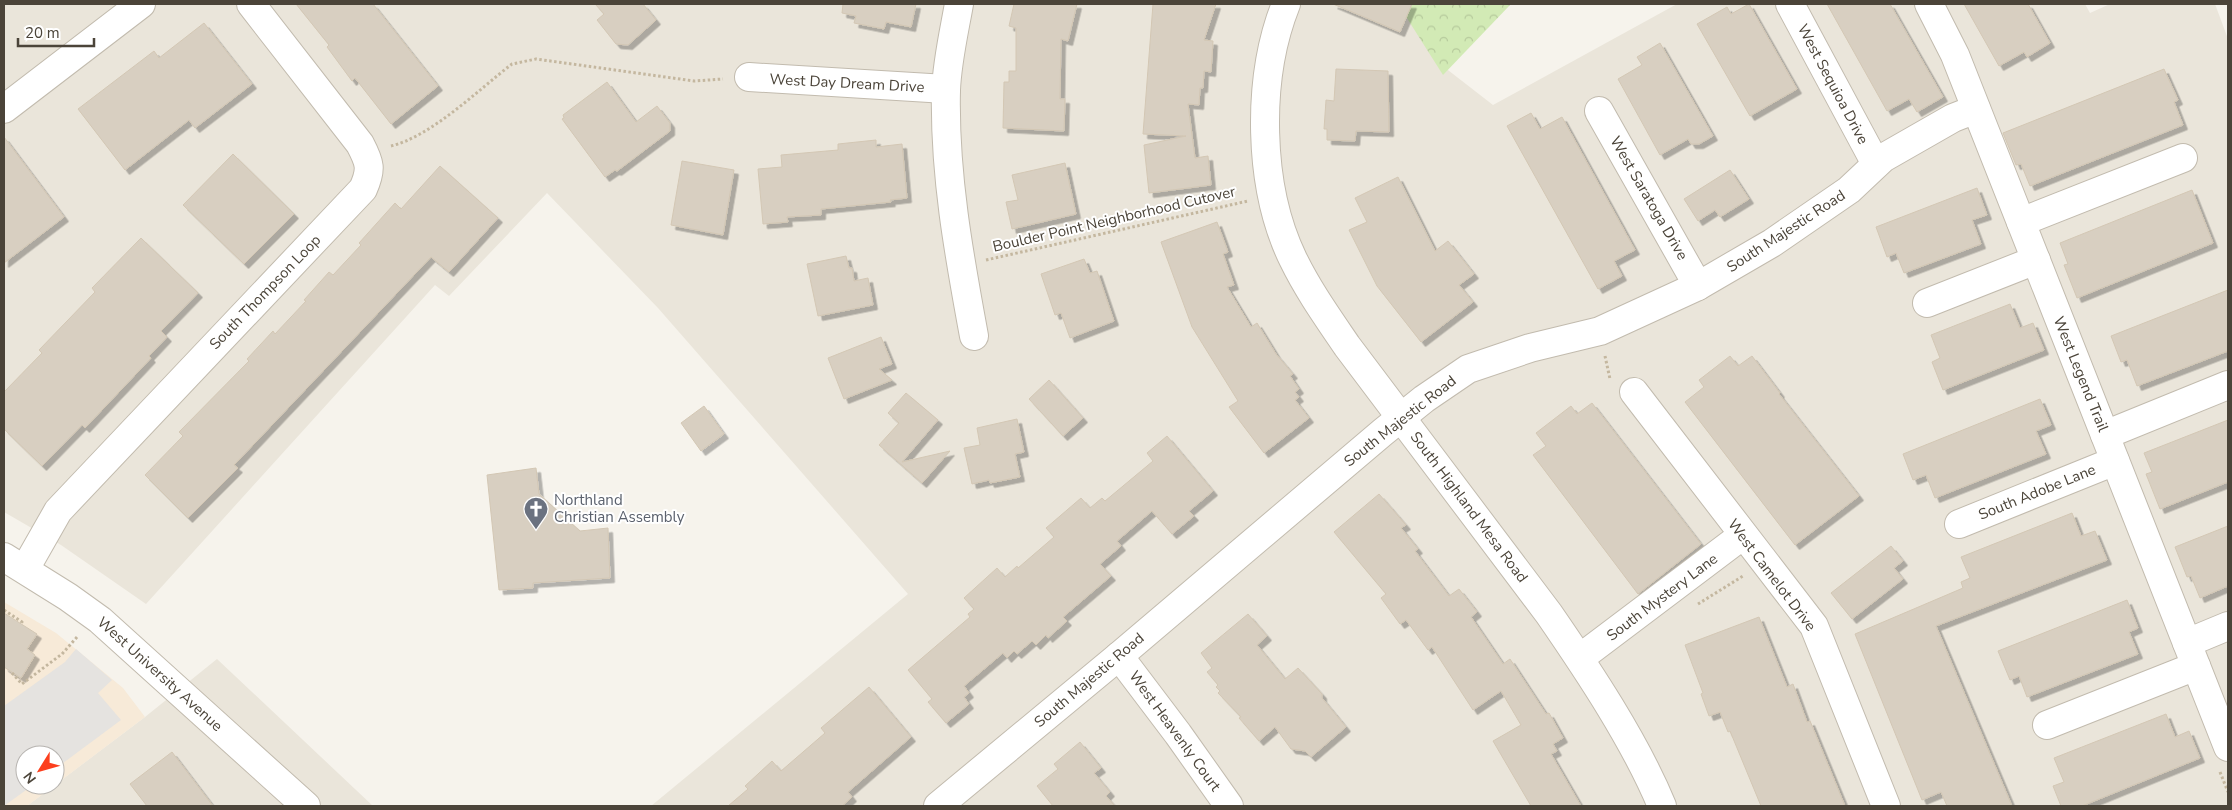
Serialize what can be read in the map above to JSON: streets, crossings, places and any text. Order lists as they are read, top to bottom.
{
  "streets": {
    "street": [
      "West Day Dream Drive",
      "West Sequioa Drive",
      "West Saratoga Drive",
      "South Majestic Road",
      "South Thompson Loop",
      "West Legend Trail",
      "South Adobe Lane",
      "South Highland Mesa Road",
      "West Camelot Drive",
      "South Mystery Lane",
      "West University Avenue",
      "West Heavenly Court"
    ],
    "path": ["Boulder Point Neighborhood Cutover"]
  },
  "crossings": [
    ["West Sequioa Drive", "South Majestic Road"],
    ["West Saratoga Drive", "South Majestic Road"],
    ["Boulder Point Neighborhood Cutover", "South Highland Mesa Road"],
    ["South Majestic Road", "West Legend Trail"],
    ["South Majestic Road", "South Highland Mesa Road"],
    ["South Majestic Road", "West Heavenly Court"],
    ["South Thompson Loop", "West University Avenue"],
    ["West Legend Trail", "South Adobe Lane"],
    ["South Highland Mesa Road", "South Mystery Lane"],
    ["West Camelot Drive", "South Mystery Lane"]
  ],
  "places": {
    "church": ["Northland Christian Assembly"]
  },
  "scale_bar": "20 m",
  "north": "bottom left"
}
